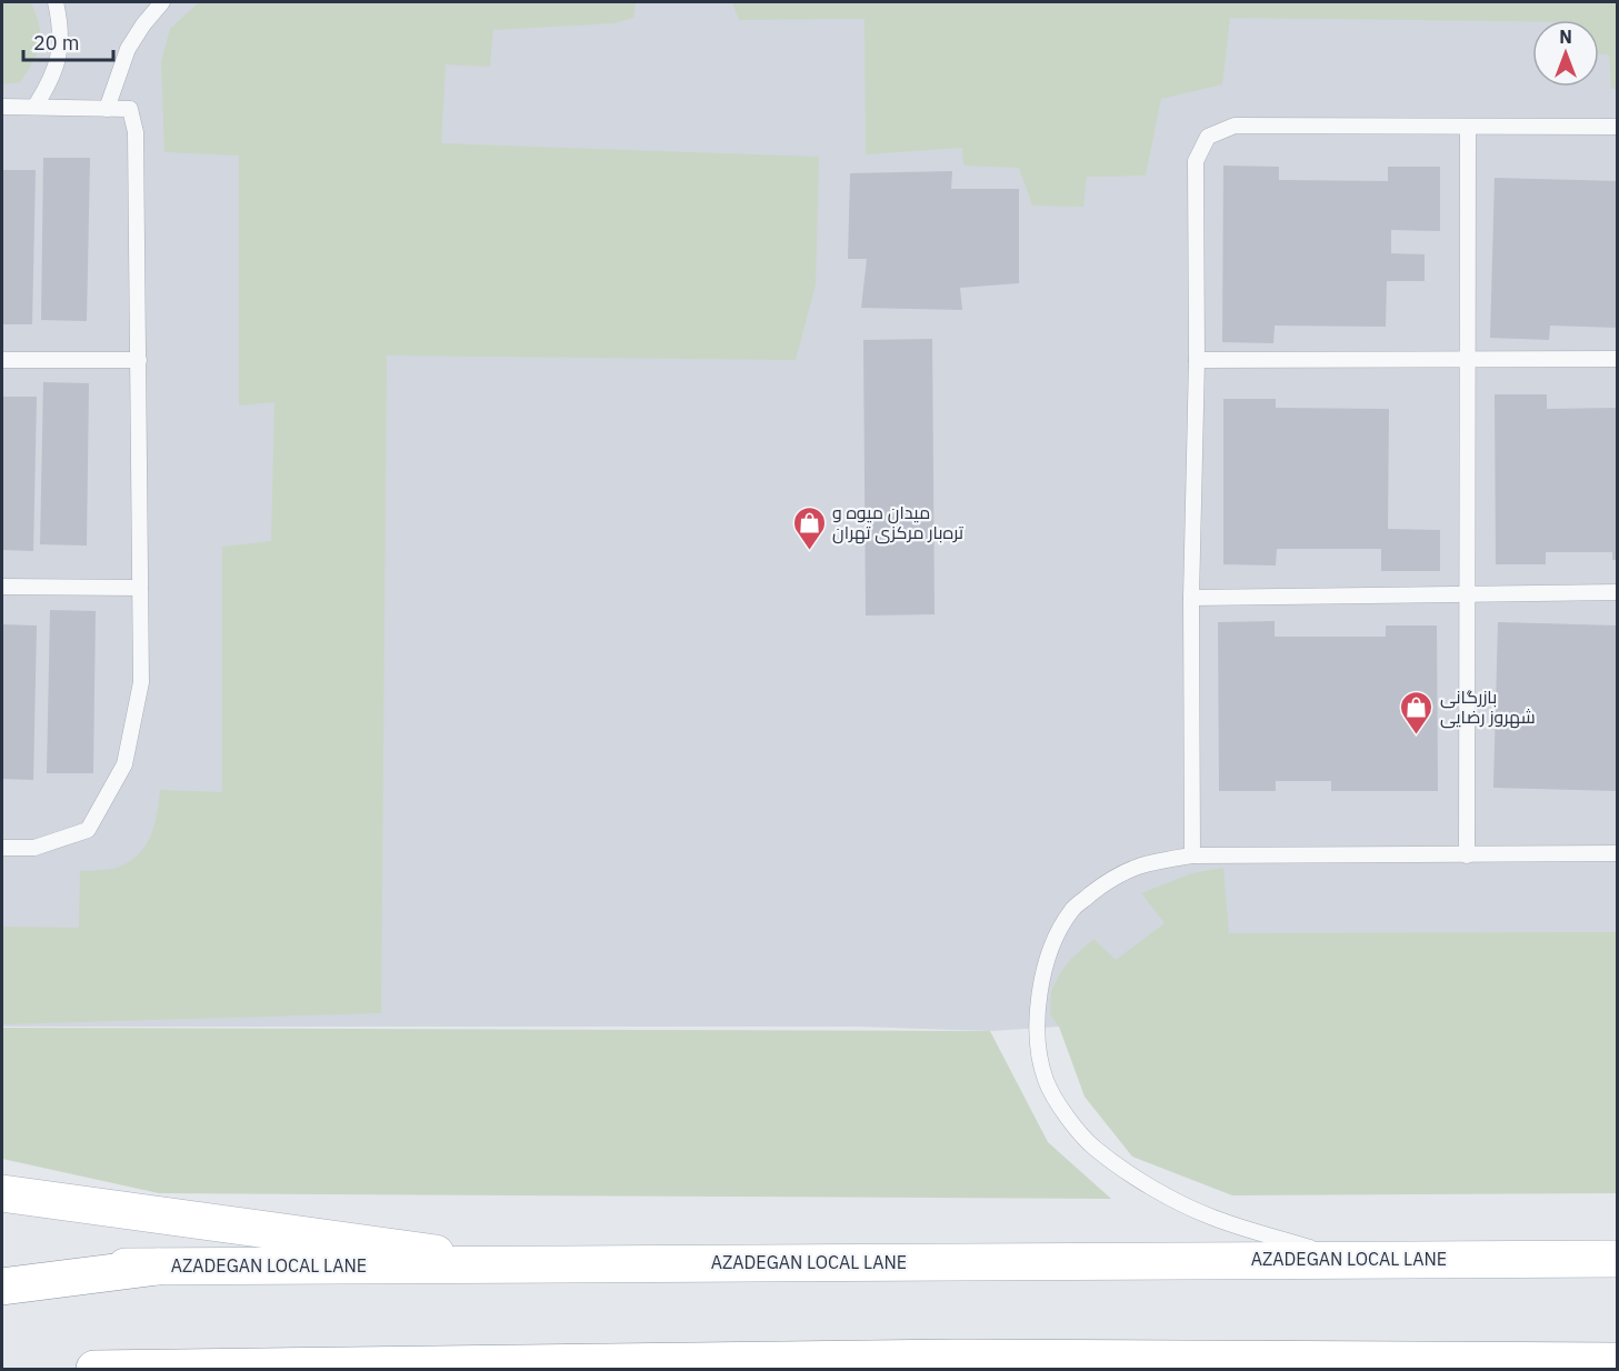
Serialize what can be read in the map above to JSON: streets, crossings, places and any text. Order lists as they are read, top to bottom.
{
  "streets": {
    "main road": ["AZADEGAN LOCAL LANE"]
  },
  "places": {
    "shop": ["میدان میوه و تره‌بار مرکزی تهران", "بازرگانی شهروز رضایی"]
  },
  "scale_bar": "20 m",
  "north": "top"
}
